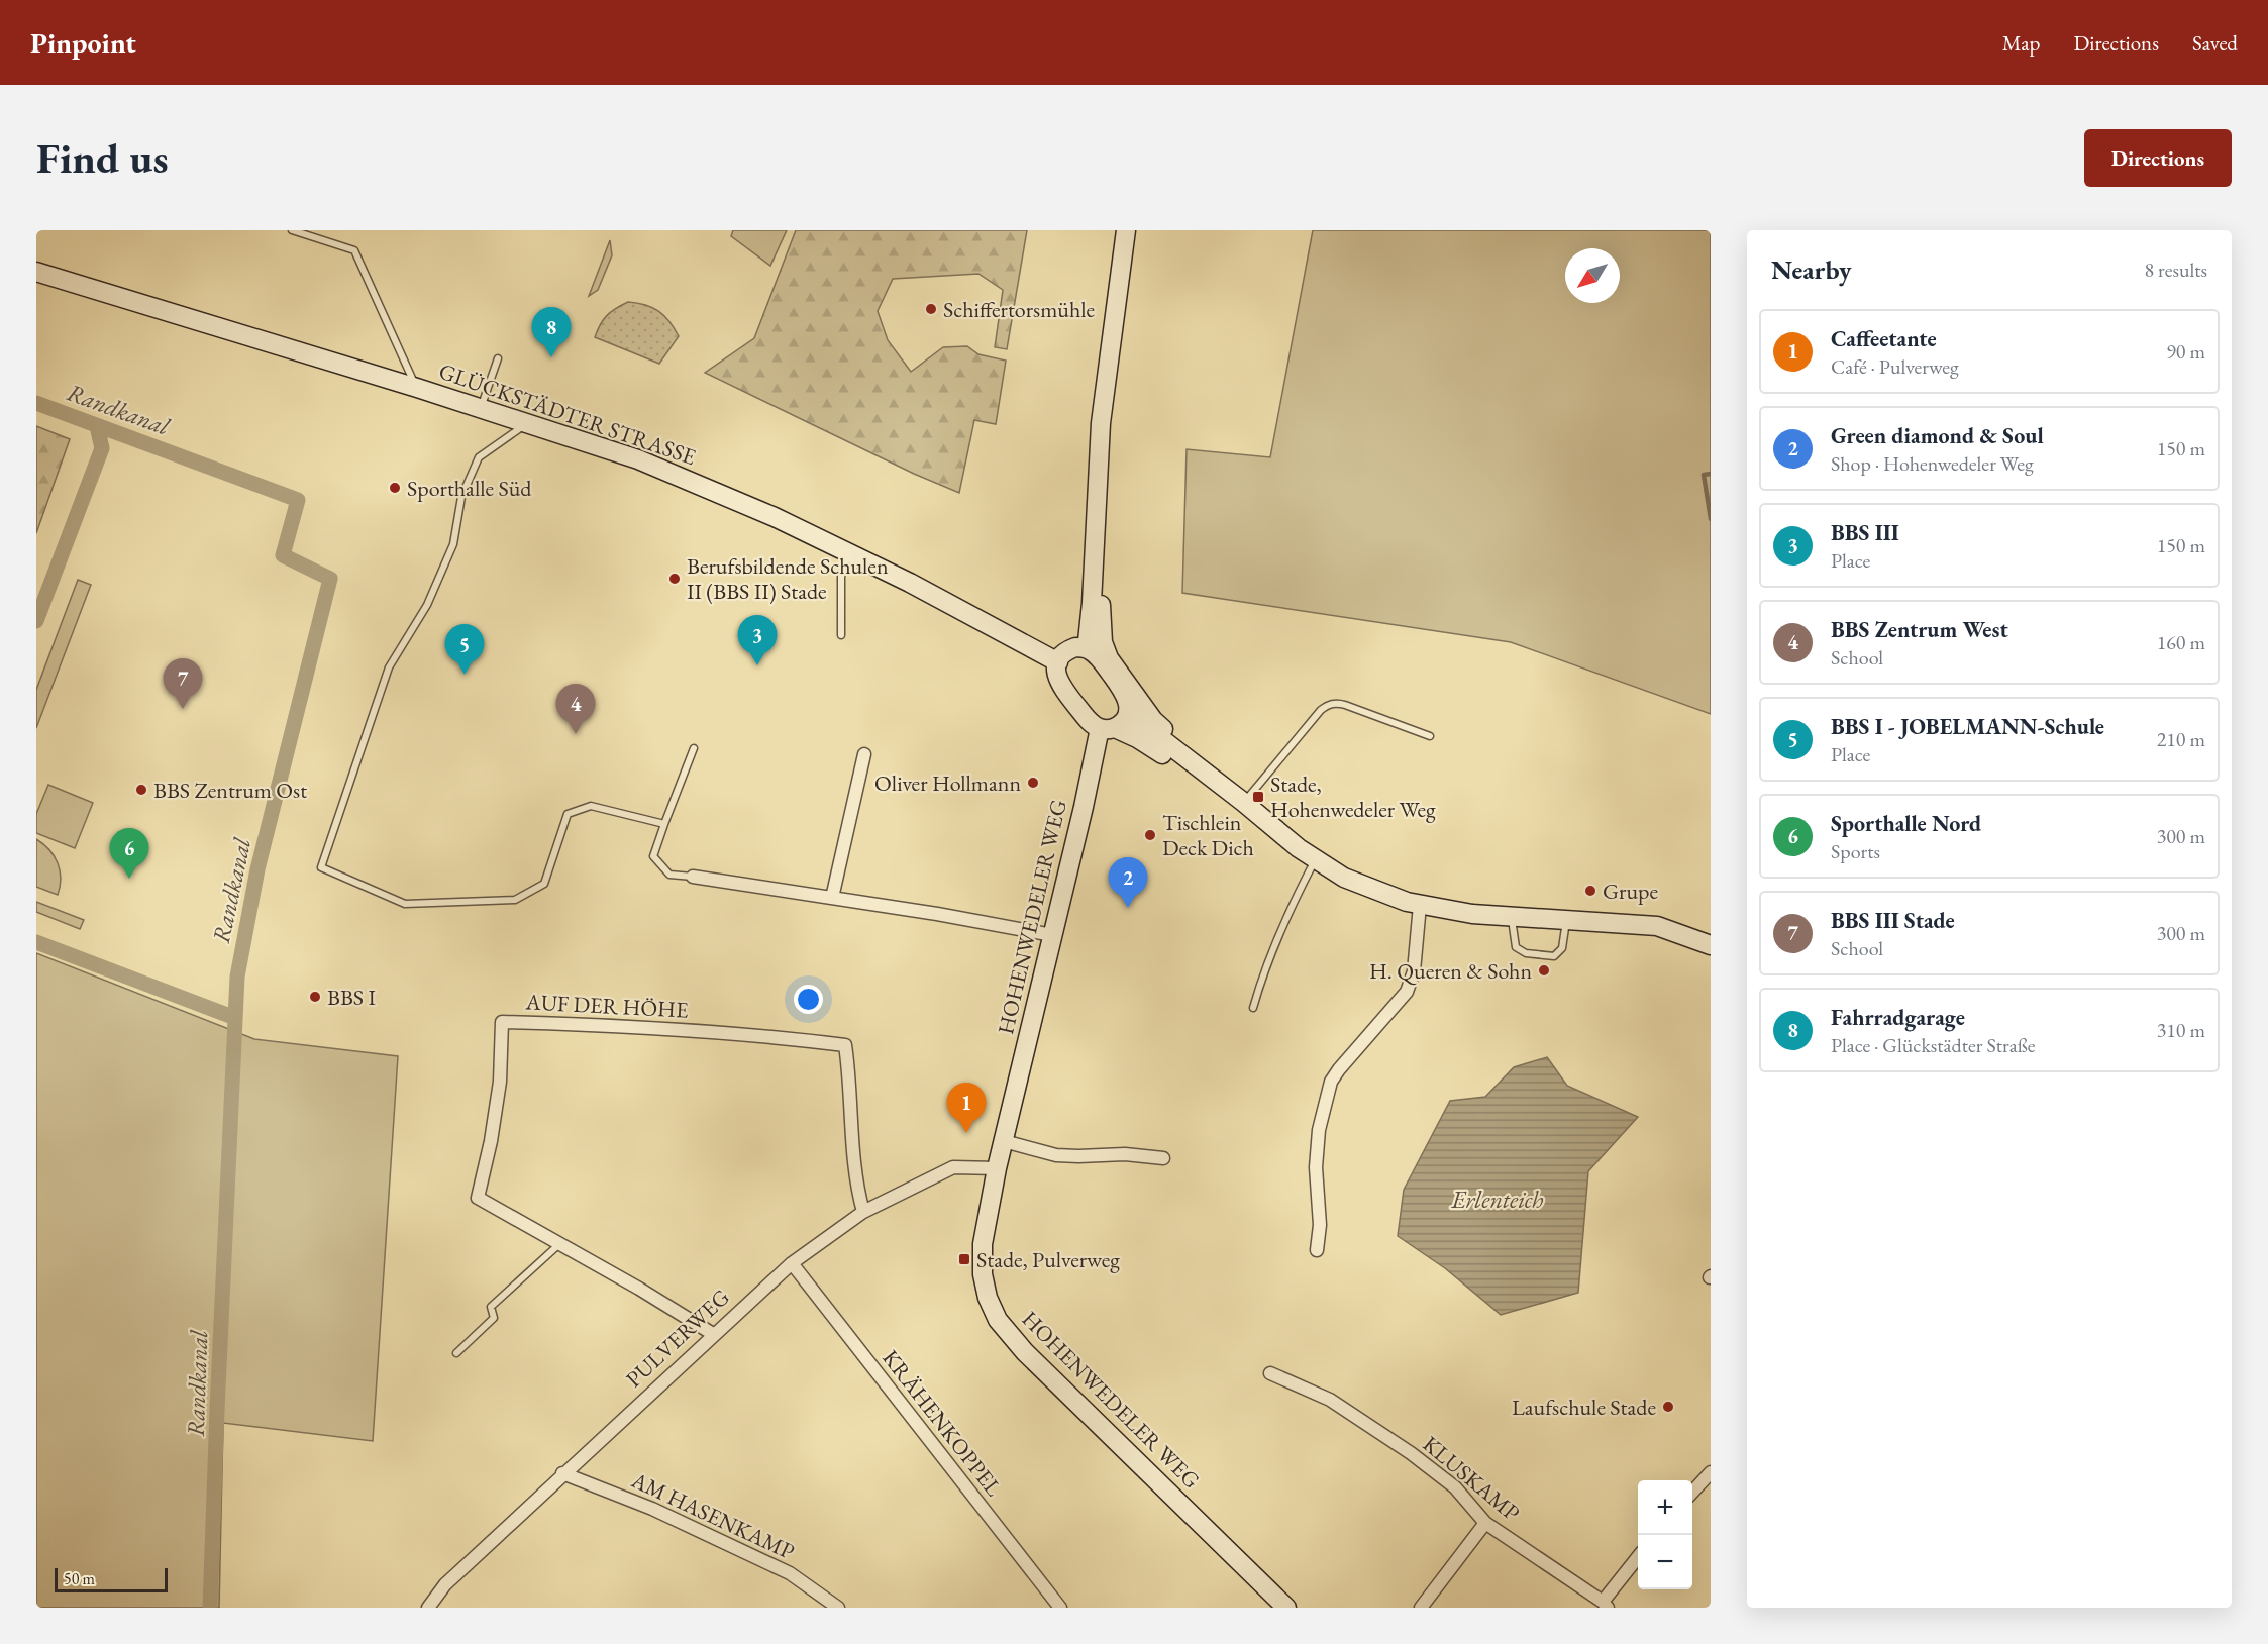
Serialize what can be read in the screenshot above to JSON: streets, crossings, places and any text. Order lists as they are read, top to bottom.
{
  "streets": {
    "main road": ["GLÜCKSTÄDTER STRASSE", "HOHENWEDELER WEG"],
    "street": [
      "AUF DER HÖHE",
      "PULVERWEG",
      "KRÄHENKOPPEL",
      "KLUSKAMP",
      "AM HASENKAMP"
    ]
  },
  "crossings": [
    ["HOHENWEDELER WEG", "PULVERWEG"],
    ["AUF DER HÖHE", "PULVERWEG"],
    ["PULVERWEG", "KRÄHENKOPPEL"],
    ["PULVERWEG", "AM HASENKAMP"]
  ],
  "water": ["Randkanal", "Erlenteich"],
  "places": {
    "other": [
      "Schiffertorsmühle",
      "Sporthalle Süd",
      "Berufsbildende Schulen II (BBS II) Stade",
      "Oliver Hollmann",
      "BBS Zentrum Ost",
      "Tischlein Deck Dich",
      "Grupe",
      "H. Queren & Sohn",
      "BBS I",
      "Laufschule Stade"
    ],
    "transit": ["Stade, Hohenwedeler Weg", "Stade, Pulverweg"]
  },
  "scale_bar": "50 m",
  "north": "bottom left",
  "page": {
    "header": "Pinpoint",
    "nav": ["Map", "Directions", "Saved"],
    "buttons": "Directions",
    "title": "Find us",
    "heading": ["Nearby", "8 results"],
    "pins": [
      "8",
      "3",
      "5",
      "7",
      "4",
      "6",
      "2",
      "1"
    ],
    "list": [
      {
        "mark": "1",
        "name": "Caffeetante",
        "note": "Café · Pulverweg",
        "value": "90 m"
      },
      {
        "mark": "2",
        "name": "Green diamond & Soul",
        "note": "Shop · Hohenwedeler Weg",
        "value": "150 m"
      },
      {
        "mark": "3",
        "name": "BBS III",
        "note": "Place",
        "value": "150 m"
      },
      {
        "mark": "4",
        "name": "BBS Zentrum West",
        "note": "School",
        "value": "160 m"
      },
      {
        "mark": "5",
        "name": "BBS I - JOBELMANN-Schule",
        "note": "Place",
        "value": "210 m"
      },
      {
        "mark": "6",
        "name": "Sporthalle Nord",
        "note": "Sports",
        "value": "300 m"
      },
      {
        "mark": "7",
        "name": "BBS III Stade",
        "note": "School",
        "value": "300 m"
      },
      {
        "mark": "8",
        "name": "Fahrradgarage",
        "note": "Place · Glückstädter Straße",
        "value": "310 m"
      }
    ],
    "map_buttons": ["+", "−"],
    "scale": "50 m"
  }
}
